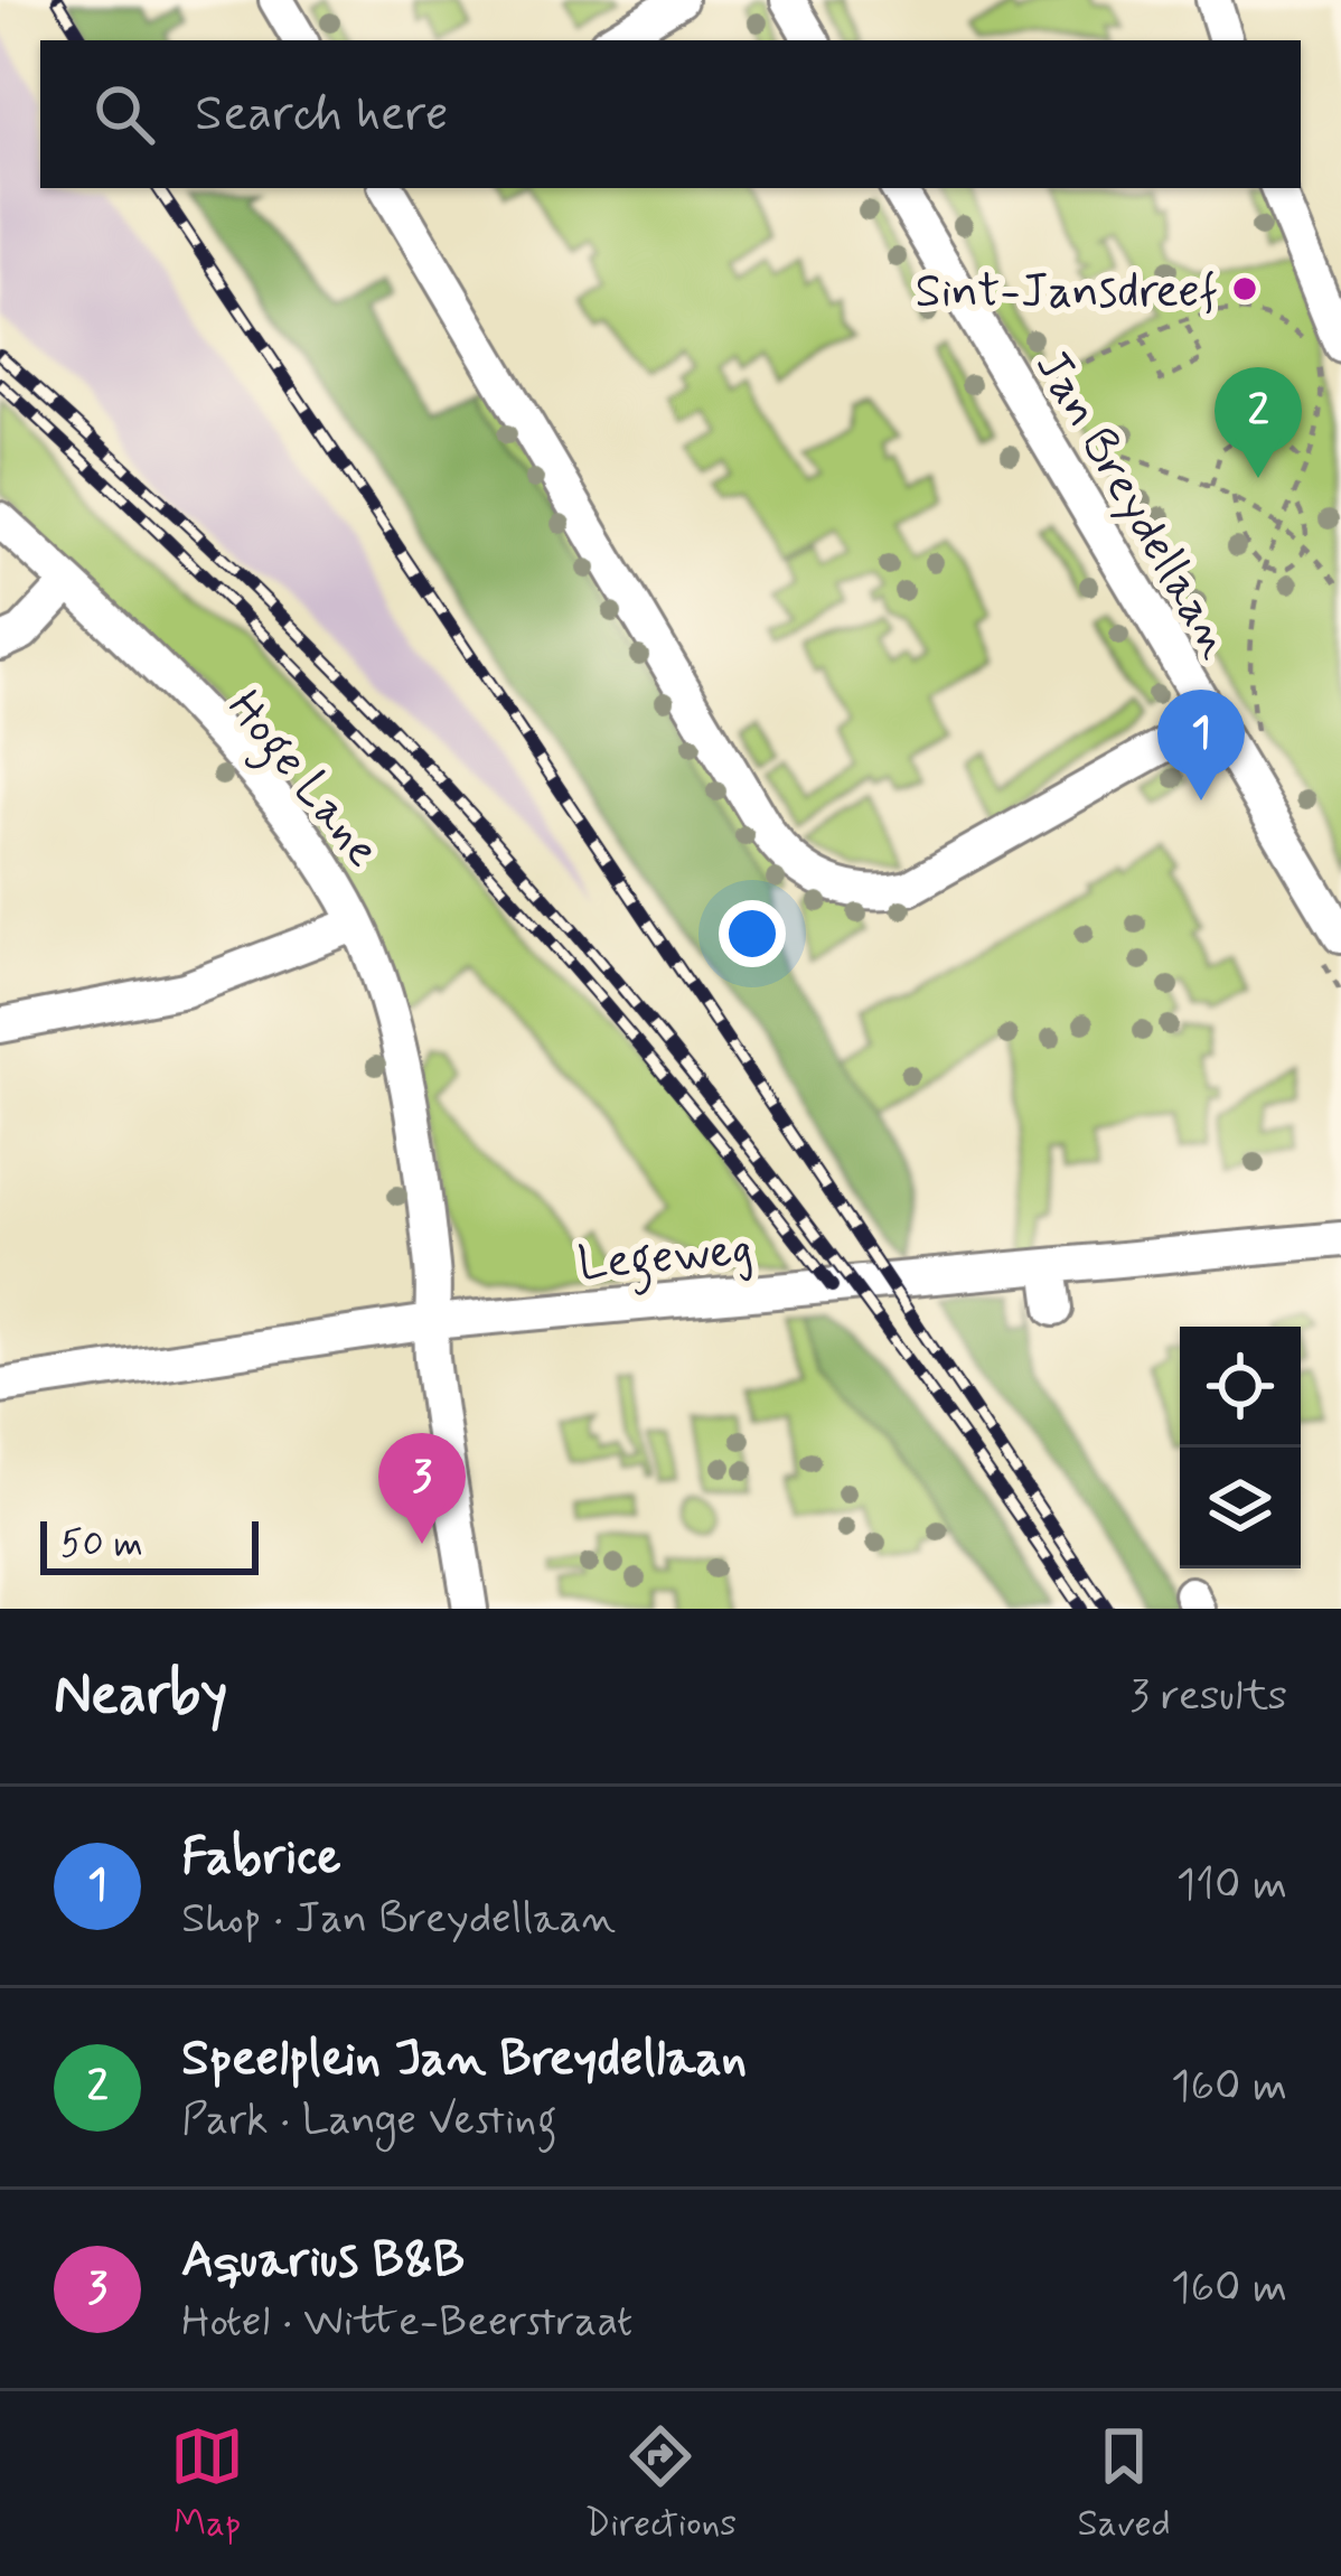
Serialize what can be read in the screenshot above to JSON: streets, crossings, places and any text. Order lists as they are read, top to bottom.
{
  "streets": {
    "street": ["Jan Breydellaan", "Hoge Lane", "Legeweg"]
  },
  "crossings": [
    ["Hoge Lane", "Legeweg"]
  ],
  "places": ["Sint-Jansdreef"],
  "scale_bar": "50 m",
  "page": {
    "search": "Search here",
    "pins": ["2", "1", "3"],
    "scale": "50 m",
    "heading": ["Nearby", "3 results"],
    "list": [
      {
        "mark": "1",
        "name": "Fabrice",
        "note": "Shop · Jan Breydellaan",
        "value": "110 m"
      },
      {
        "mark": "2",
        "name": "Speelplein Jan Breydellaan",
        "note": "Park · Lange Vesting",
        "value": "160 m"
      },
      {
        "mark": "3",
        "name": "Aquarius B&B",
        "note": "Hotel · Witte-Beerstraat",
        "value": "160 m"
      }
    ],
    "nav": ["Map", "Directions", "Saved"]
  }
}
